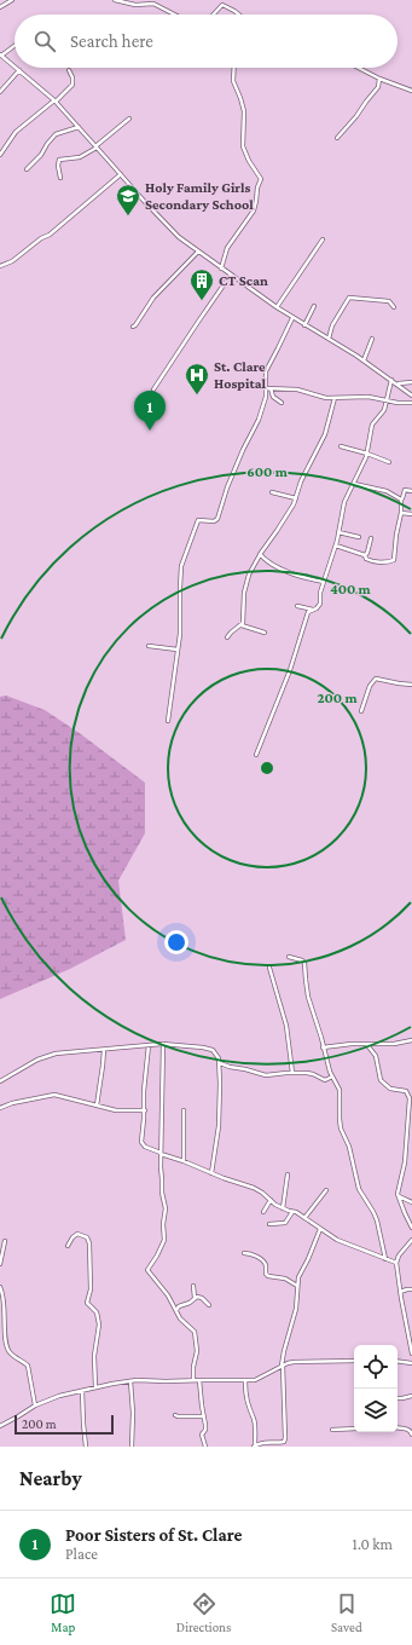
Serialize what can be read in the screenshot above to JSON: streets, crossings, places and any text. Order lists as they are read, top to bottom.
{
  "places": {
    "school or university": ["Holy Family Girls Secondary School"],
    "building": ["CT Scan"],
    "hospital": ["St. Clare Hospital"]
  },
  "scale_bar": "200 m",
  "page": {
    "search": "Search here",
    "pins": "1",
    "scale": "200 m",
    "heading": "Nearby",
    "list": [
      {
        "mark": "1",
        "name": "Poor Sisters of St. Clare",
        "note": "Place",
        "value": "1.0 km"
      }
    ],
    "nav": ["Map", "Directions", "Saved"]
  },
  "rings": ["600 m", "400 m", "200 m"]
}
